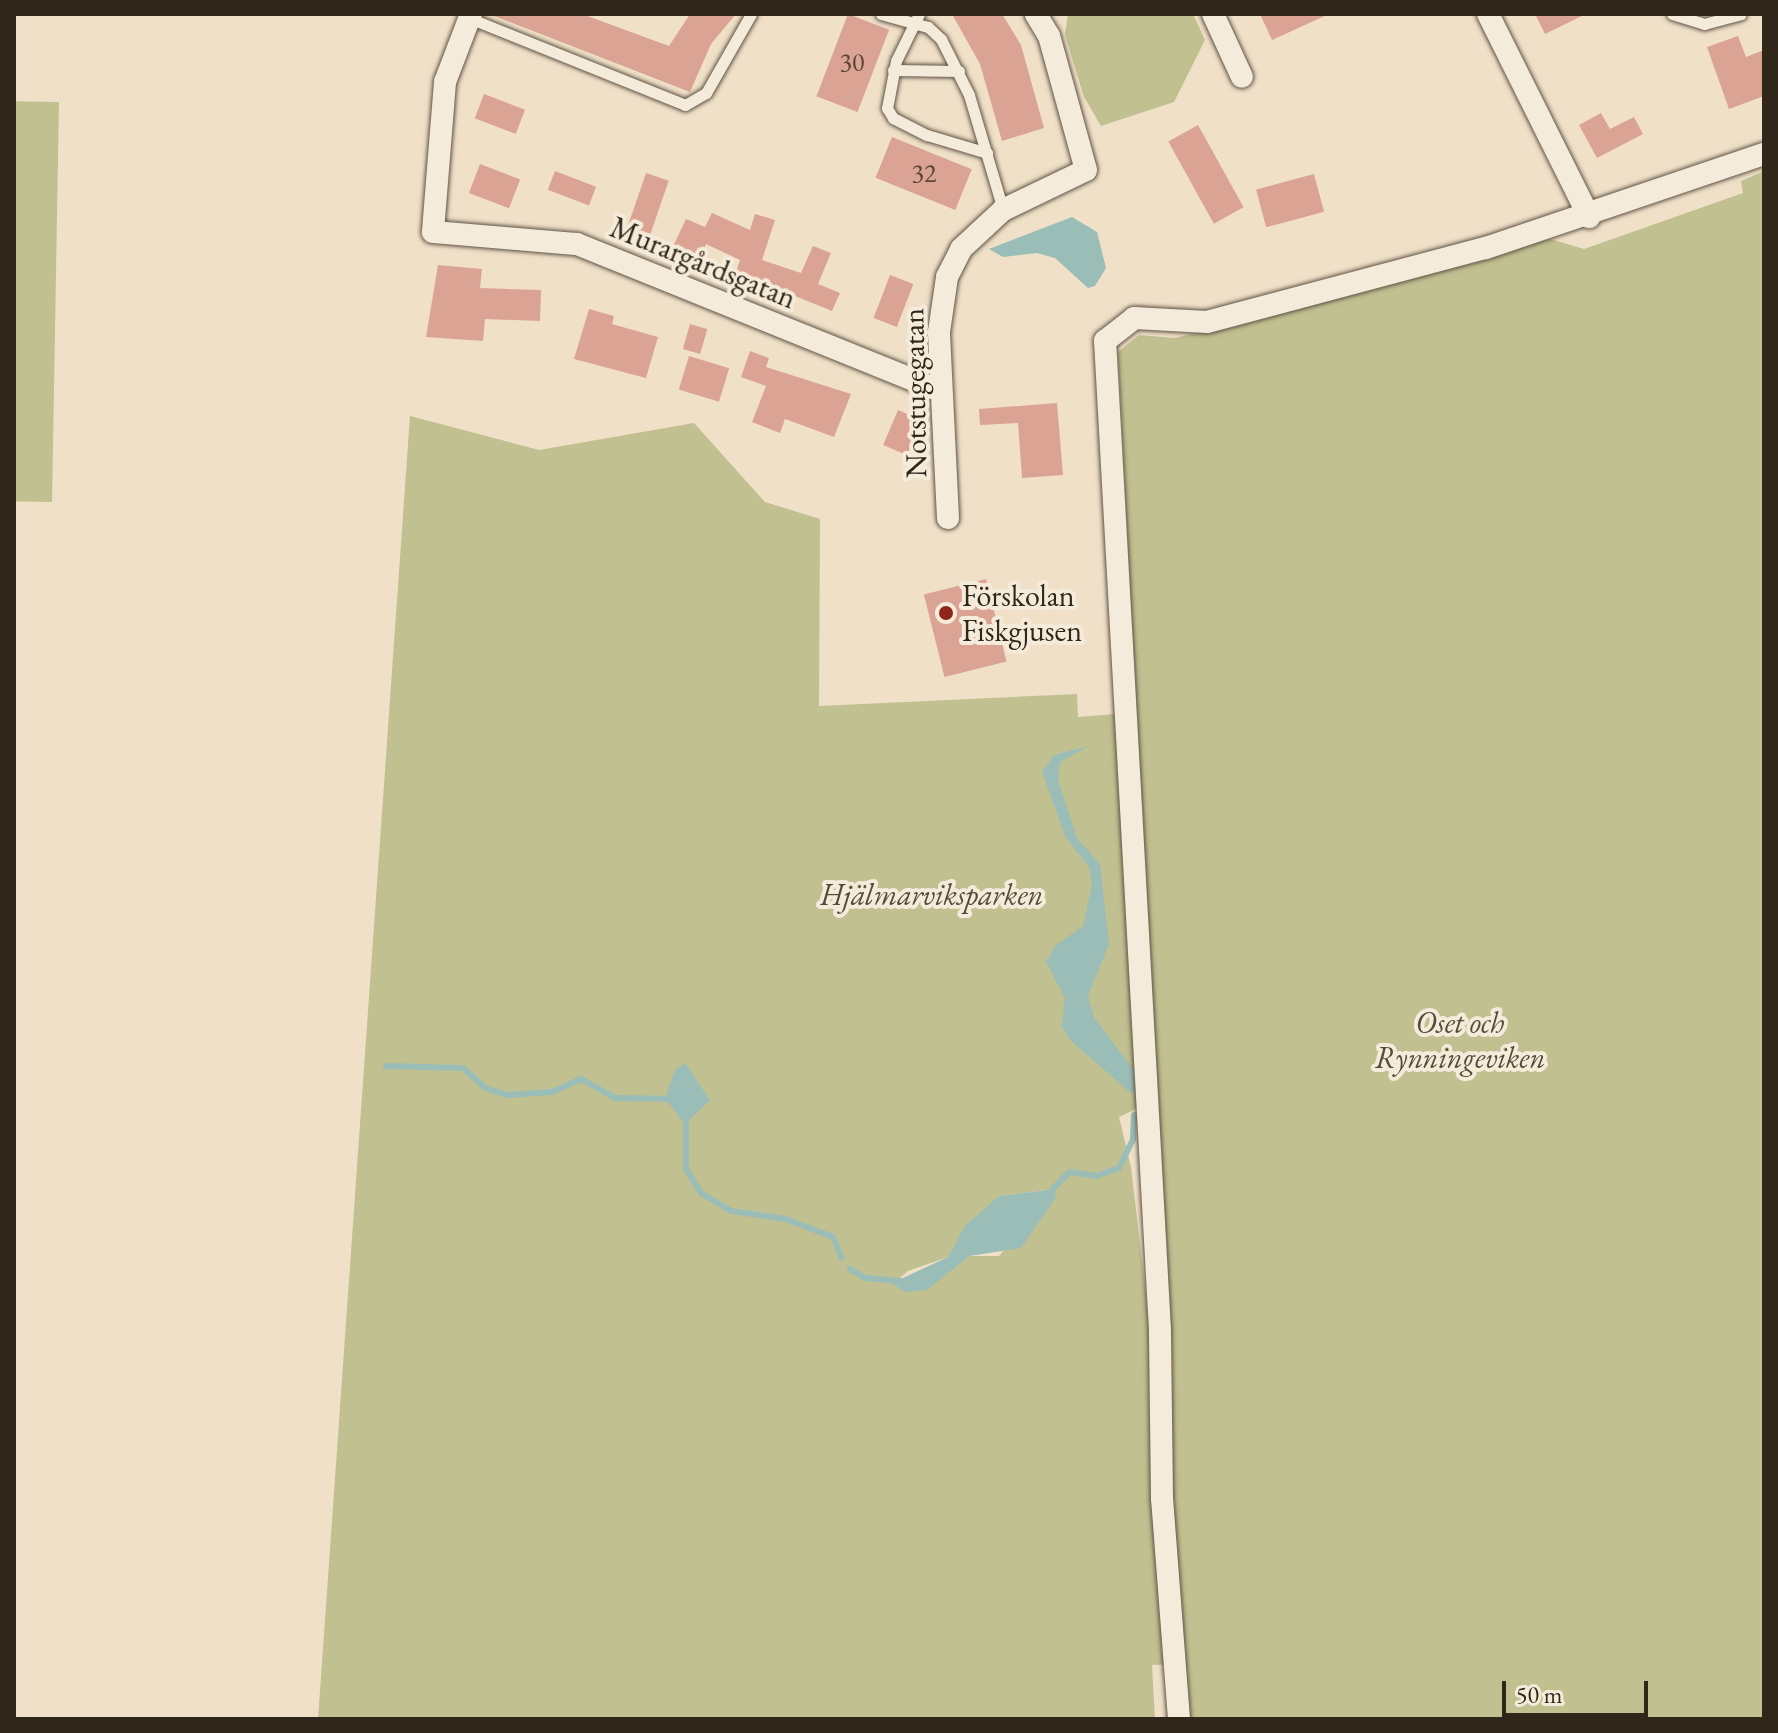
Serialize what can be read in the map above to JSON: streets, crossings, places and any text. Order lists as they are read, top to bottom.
{
  "streets": {
    "street": ["Murargårdsgatan", "Notstugegatan"]
  },
  "crossings": [
    ["Murargårdsgatan", "Notstugegatan"]
  ],
  "parks": ["Hjälmarviksparken", "Oset och Rynningeviken"],
  "places": ["Förskolan Fiskgjusen"],
  "house_numbers": ["30", "32"],
  "scale_bar": "50 m"
}
